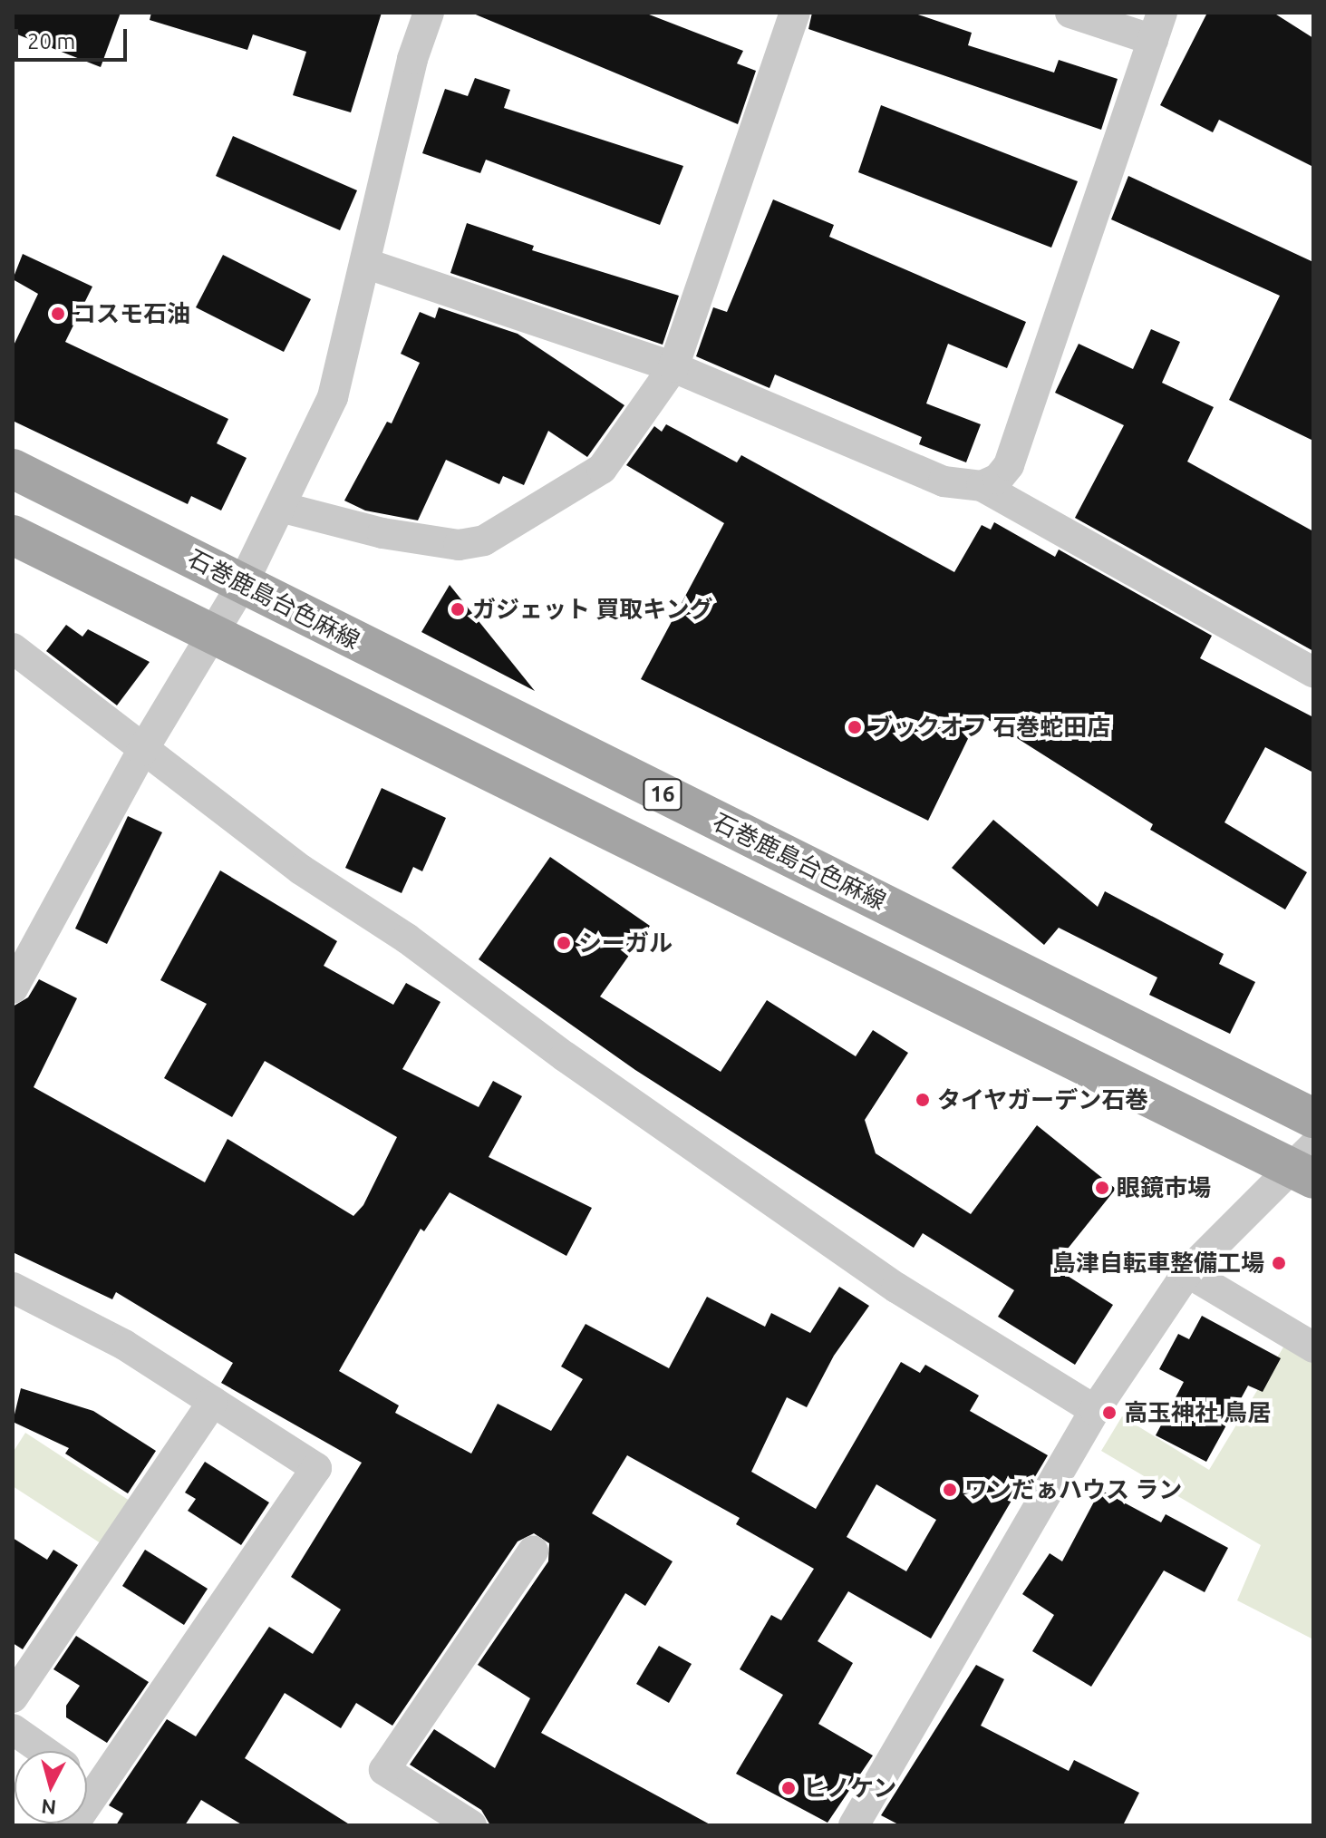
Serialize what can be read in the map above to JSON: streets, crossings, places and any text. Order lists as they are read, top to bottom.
{
  "streets": {
    "main road": ["石巻鹿島台色麻線", "16"]
  },
  "places": [
    "コスモ石油",
    "ガジェット 買取キング",
    "ブックオフ 石巻蛇田店",
    "シーガル",
    "タイヤガーデン石巻",
    "眼鏡市場",
    "島津自転車整備工場",
    "高玉神社 鳥居",
    "ワンだぁハウス ラン",
    "ヒノケン"
  ],
  "scale_bar": "20 m",
  "north": "bottom"
}
